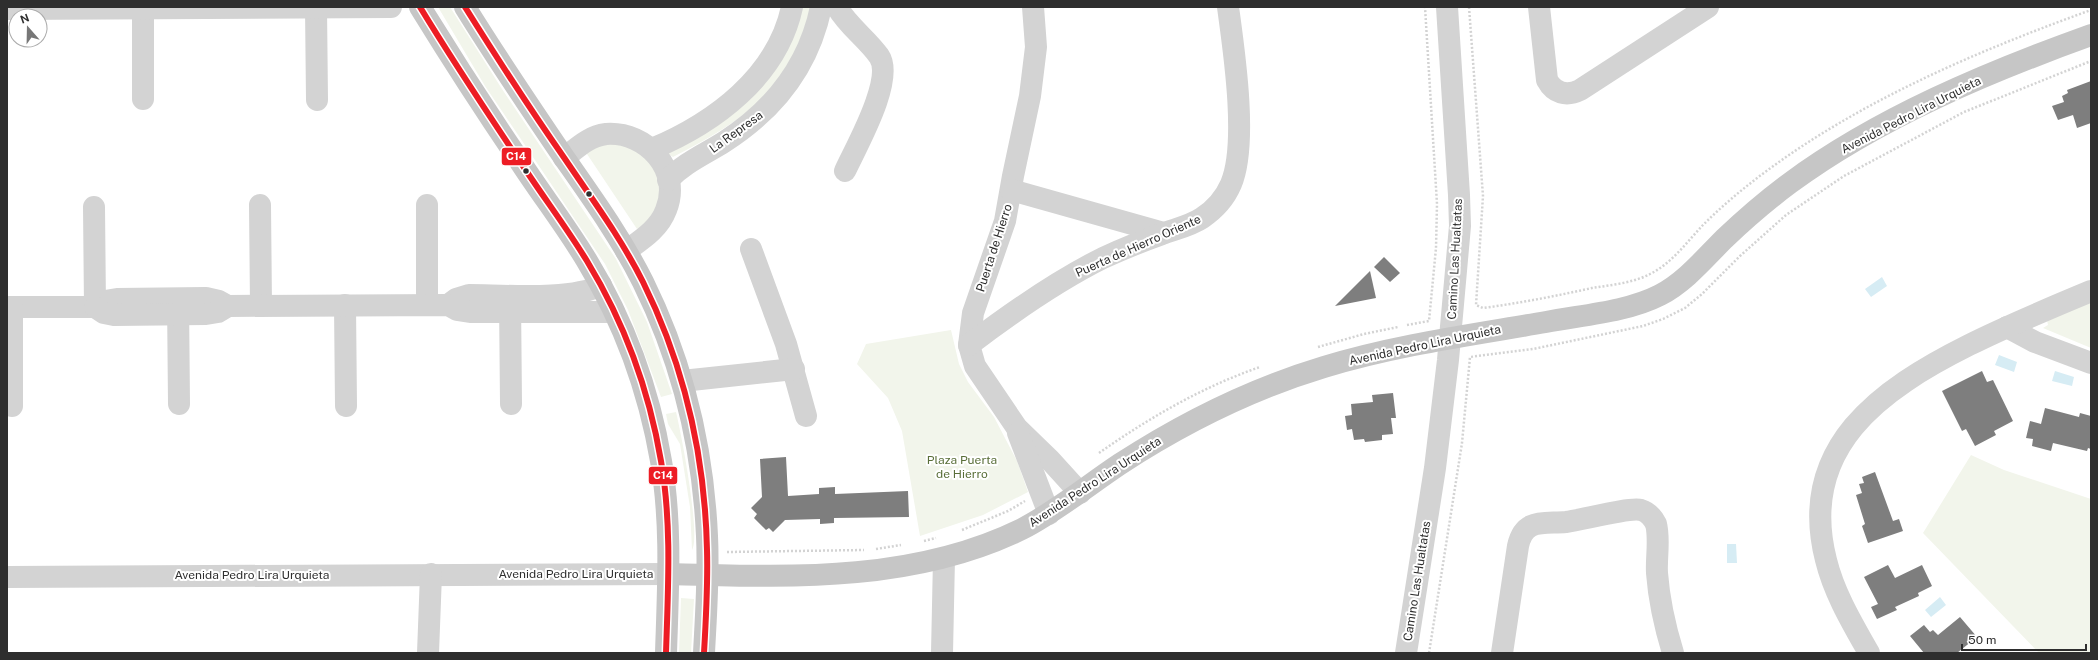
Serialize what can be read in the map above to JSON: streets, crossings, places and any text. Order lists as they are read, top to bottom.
{
  "streets": {
    "main road": ["Avenida Pedro Lira Urquieta"],
    "street": [
      "La Represa",
      "Puerta de Hierro Oriente",
      "Puerta de Hierro",
      "Camino Las Hualtatas"
    ]
  },
  "crossings": [
    ["Avenida Pedro Lira Urquieta", "Puerta de Hierro"],
    ["Avenida Pedro Lira Urquieta", "Camino Las Hualtatas"],
    ["Puerta de Hierro Oriente", "Puerta de Hierro"]
  ],
  "parks": ["Plaza Puerta de Hierro"],
  "lines": ["transit line C14"],
  "scale_bar": "50 m",
  "north": "top"
}
